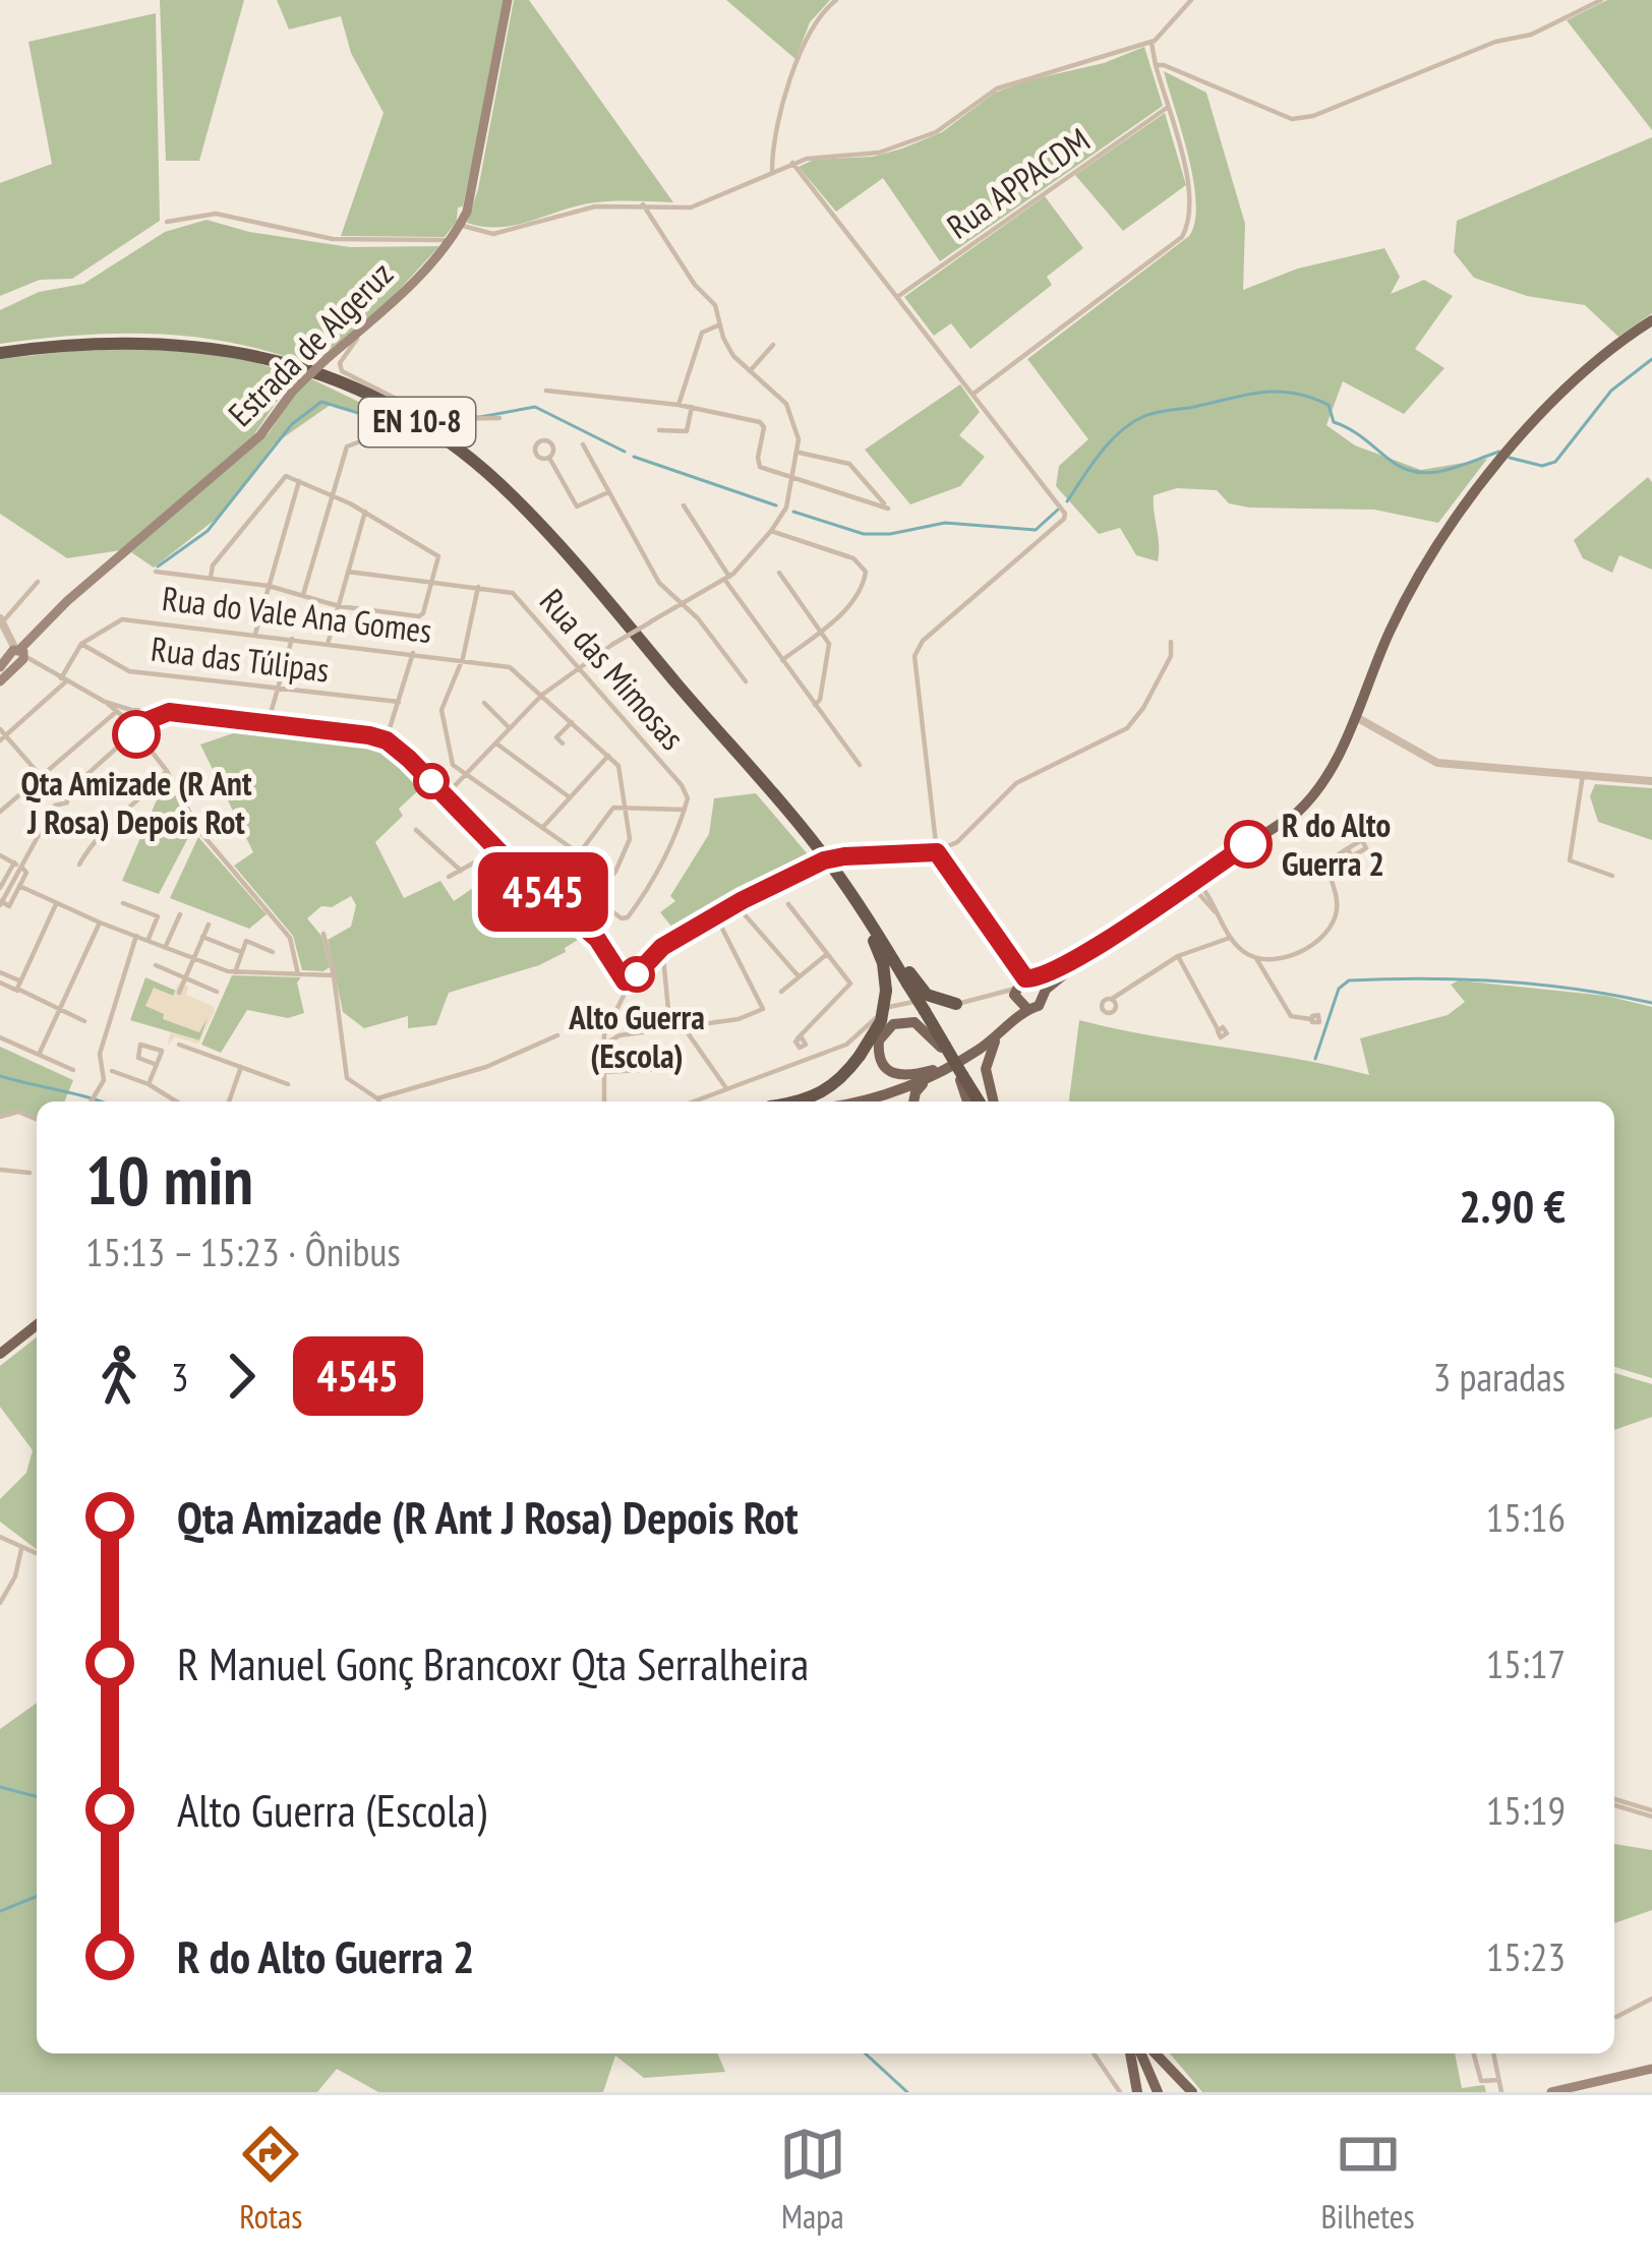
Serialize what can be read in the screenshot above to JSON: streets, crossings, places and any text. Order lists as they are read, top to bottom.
{
  "streets": {
    "highway": ["EN 10-8"],
    "main road": ["Estrada de Algeruz"],
    "street": [
      "Rua APPACDM",
      "Rua do Vale Ana Gomes",
      "Rua das Túlipas",
      "Rua das Mimosas"
    ]
  },
  "crossings": [
    ["Rua do Vale Ana Gomes", "Rua das Túlipas"]
  ],
  "places": ["Qta Amizade (R Ant J Rosa) Depois Rot", "R do Alto Guerra 2", "Alto Guerra (Escola)"],
  "lines": ["bus line 4545"],
  "page": {
    "on_map": "4545",
    "heading": ["10 min", "15:13 – 15:23 · Ônibus", "2.90 €"],
    "legs": ["3", "4545", "3 paradas"],
    "list": [
      {
        "name": "Qta Amizade (R Ant J Rosa) Depois Rot",
        "value": "15:16"
      },
      {
        "name": "R Manuel Gonç Brancoxr Qta Serralheira",
        "value": "15:17"
      },
      {
        "name": "Alto Guerra (Escola)",
        "value": "15:19"
      },
      {
        "name": "R do Alto Guerra 2",
        "value": "15:23"
      }
    ],
    "tabs": ["Rotas", "Mapa", "Bilhetes"]
  }
}
